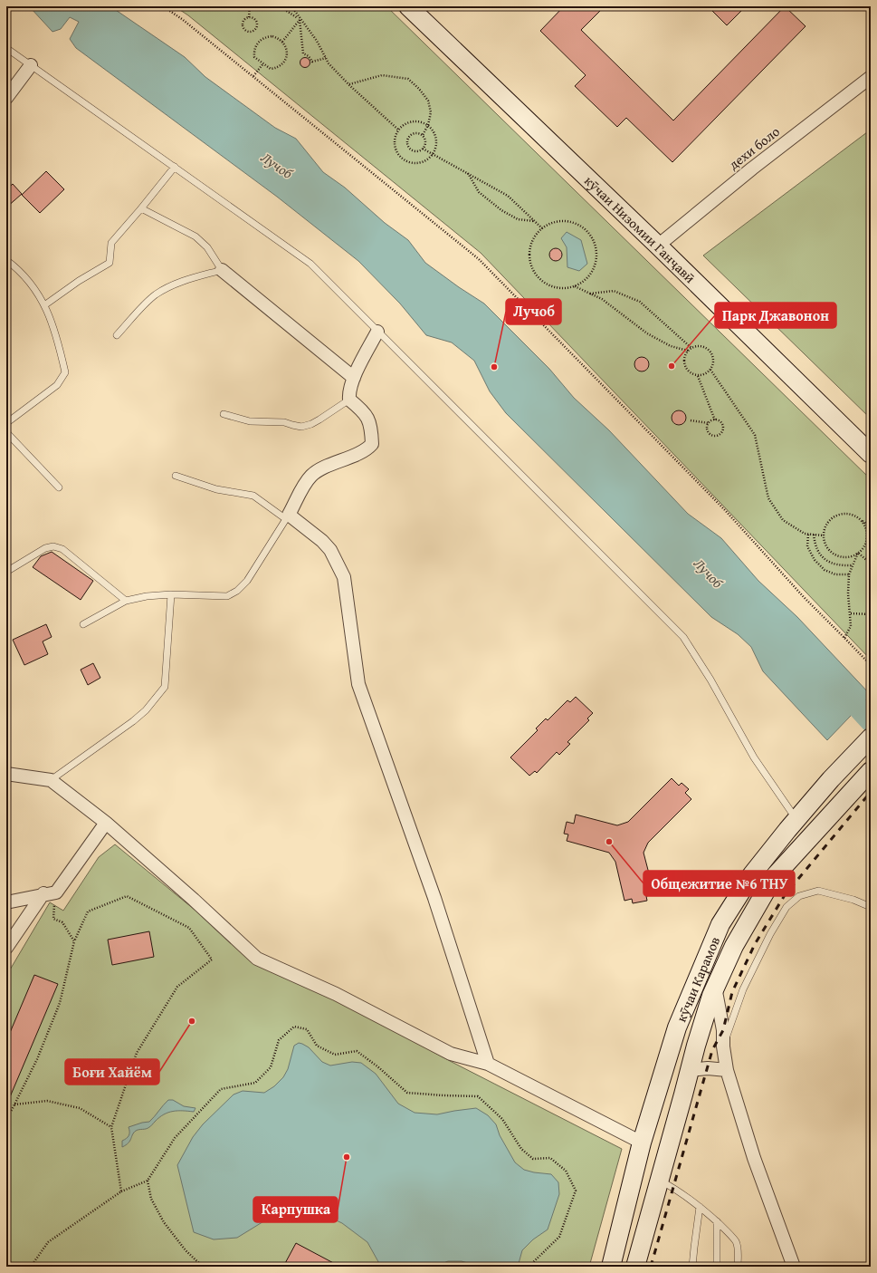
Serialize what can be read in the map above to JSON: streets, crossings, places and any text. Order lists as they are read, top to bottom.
{
  "streets": {
    "main road": ["кӯчаи Низомии Ганҷавӣ", "кӯчаи Карамов"],
    "street": ["дехи боло"]
  },
  "crossings": [
    ["дехи боло", "кӯчаи Низомии Ганҷавӣ"]
  ],
  "water": ["Лучоб"],
  "places": [
    "Парк Джавонон",
    "Лучоб",
    "Общежитие №6 ТНУ",
    "Боғи Хайём",
    "Карпушка"
  ]
}
